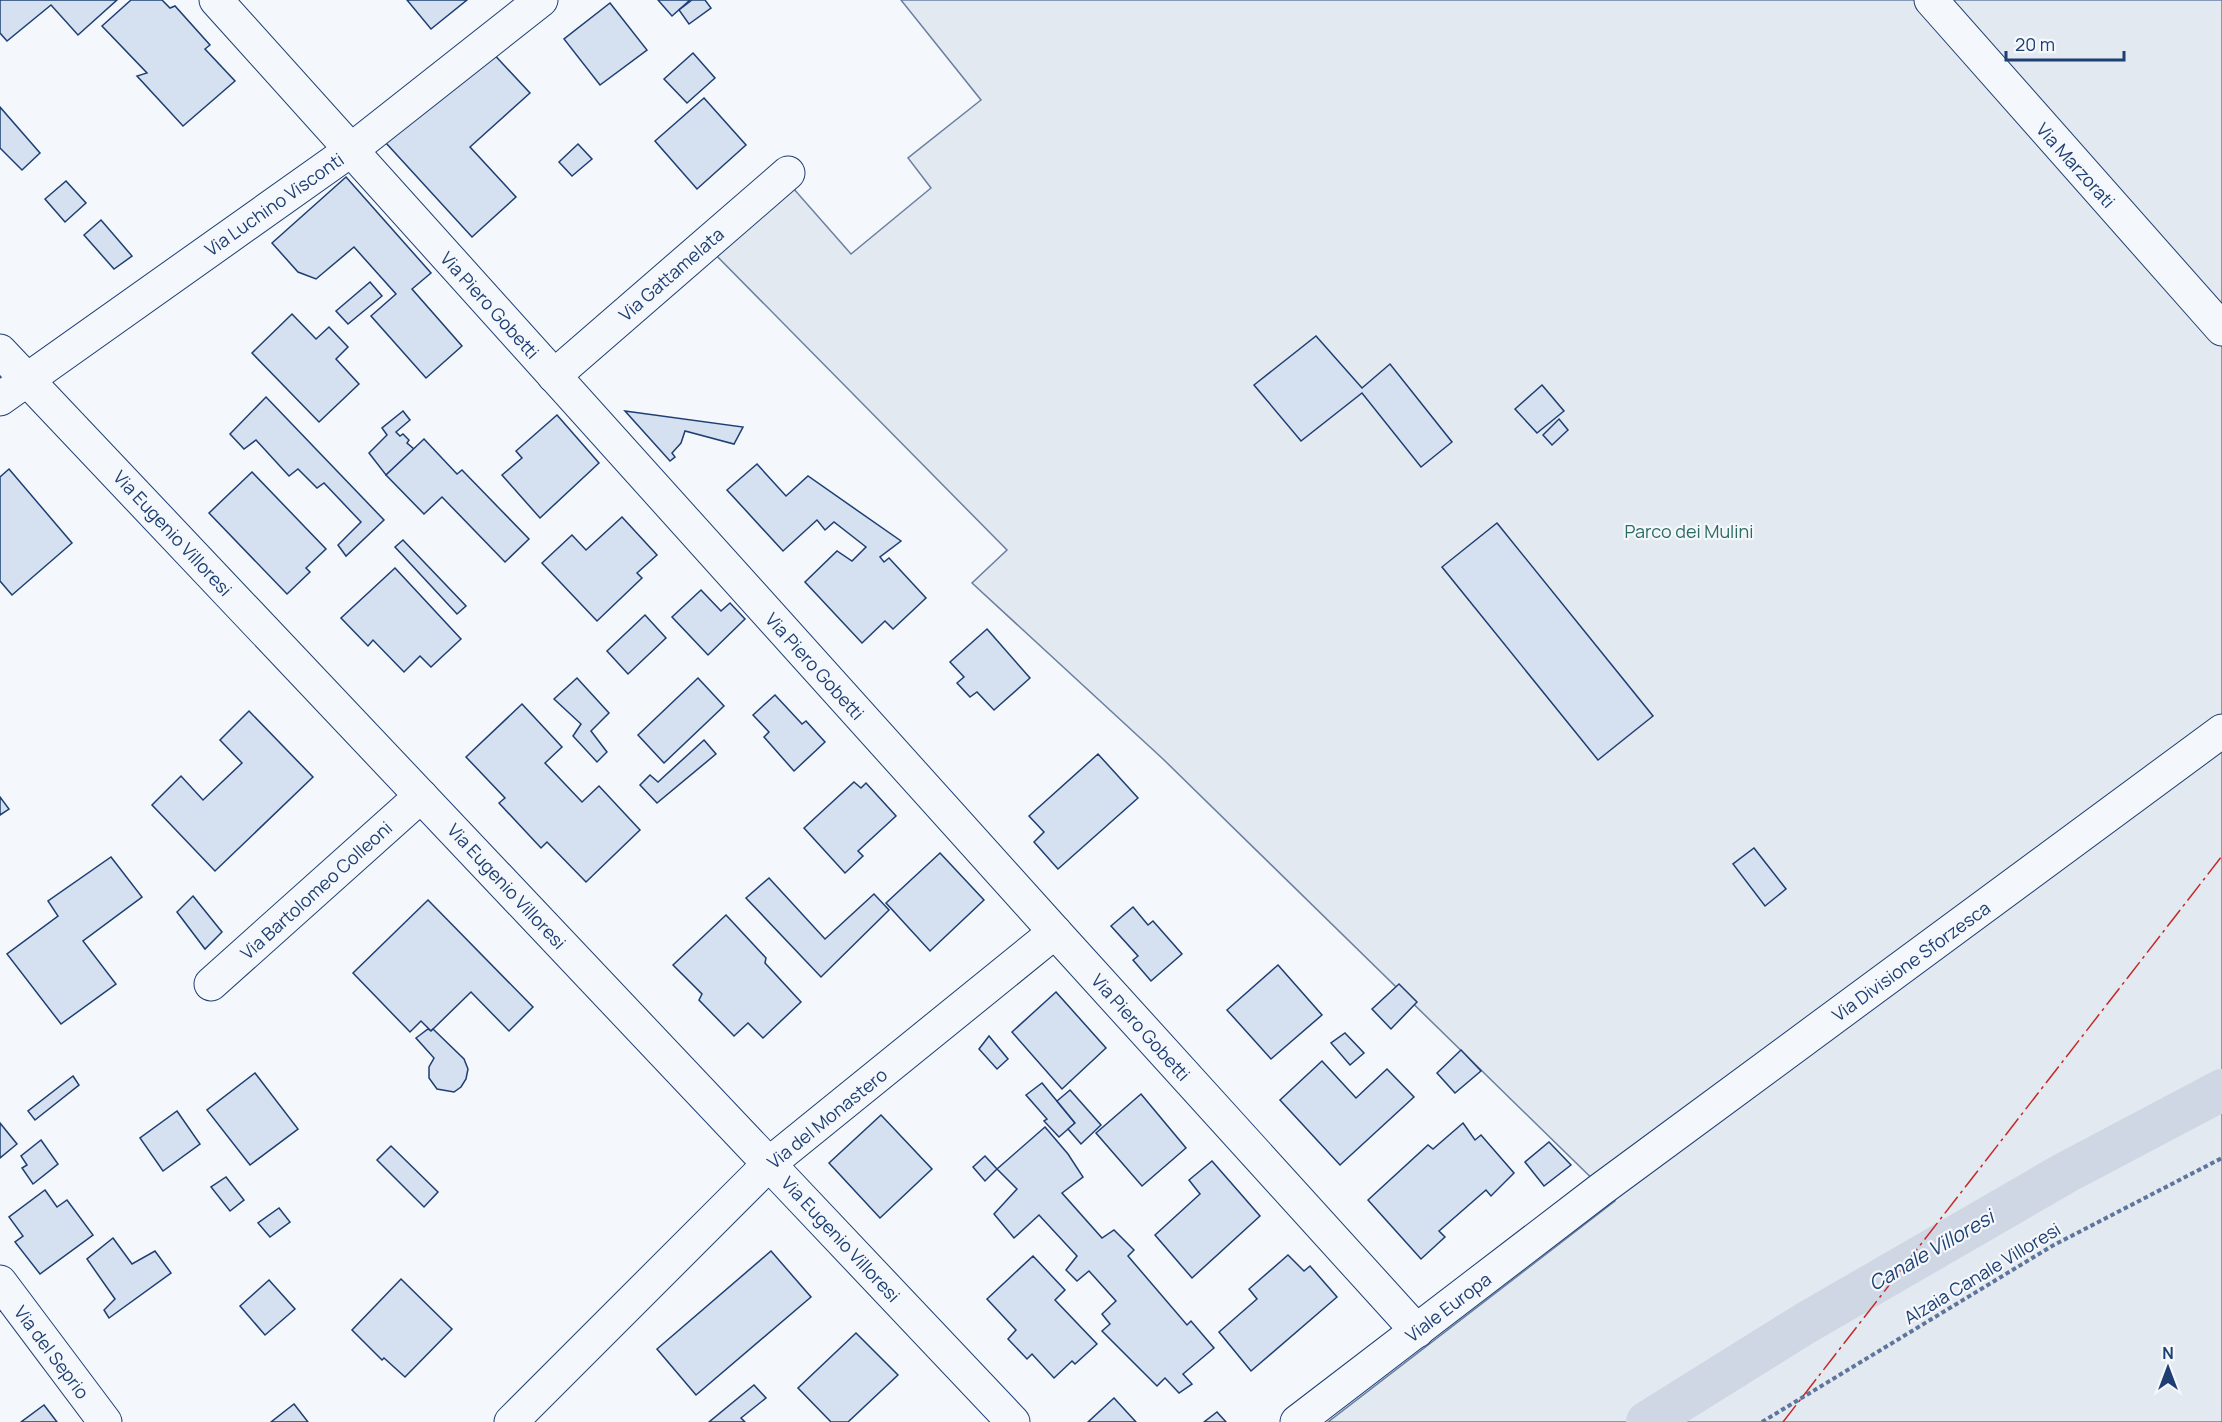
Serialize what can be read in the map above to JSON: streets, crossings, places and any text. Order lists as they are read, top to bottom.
{
  "streets": {
    "street": [
      "Via Marzorati",
      "Via Luchino Visconti",
      "Via Gattamelata",
      "Via Piero Gobetti",
      "Via Eugenio Villoresi",
      "Via Bartolomeo Colleoni",
      "Via Divisione Sforzesca",
      "Via del Monastero",
      "Viale Europa",
      "Via del Seprio"
    ],
    "path": ["Alzaia Canale Villoresi"]
  },
  "crossings": [
    ["Via Luchino Visconti", "Via Piero Gobetti"],
    ["Via Luchino Visconti", "Via Eugenio Villoresi"],
    ["Via Gattamelata", "Via Piero Gobetti"],
    ["Via Piero Gobetti", "Via del Monastero"],
    ["Via Piero Gobetti", "Viale Europa"],
    ["Via Eugenio Villoresi", "Via Bartolomeo Colleoni"],
    ["Via Eugenio Villoresi", "Via del Monastero"],
    ["Via Divisione Sforzesca", "Viale Europa"]
  ],
  "water": ["Canale Villoresi"],
  "parks": ["Parco dei Mulini"],
  "scale_bar": "20 m",
  "north": "top"
}
